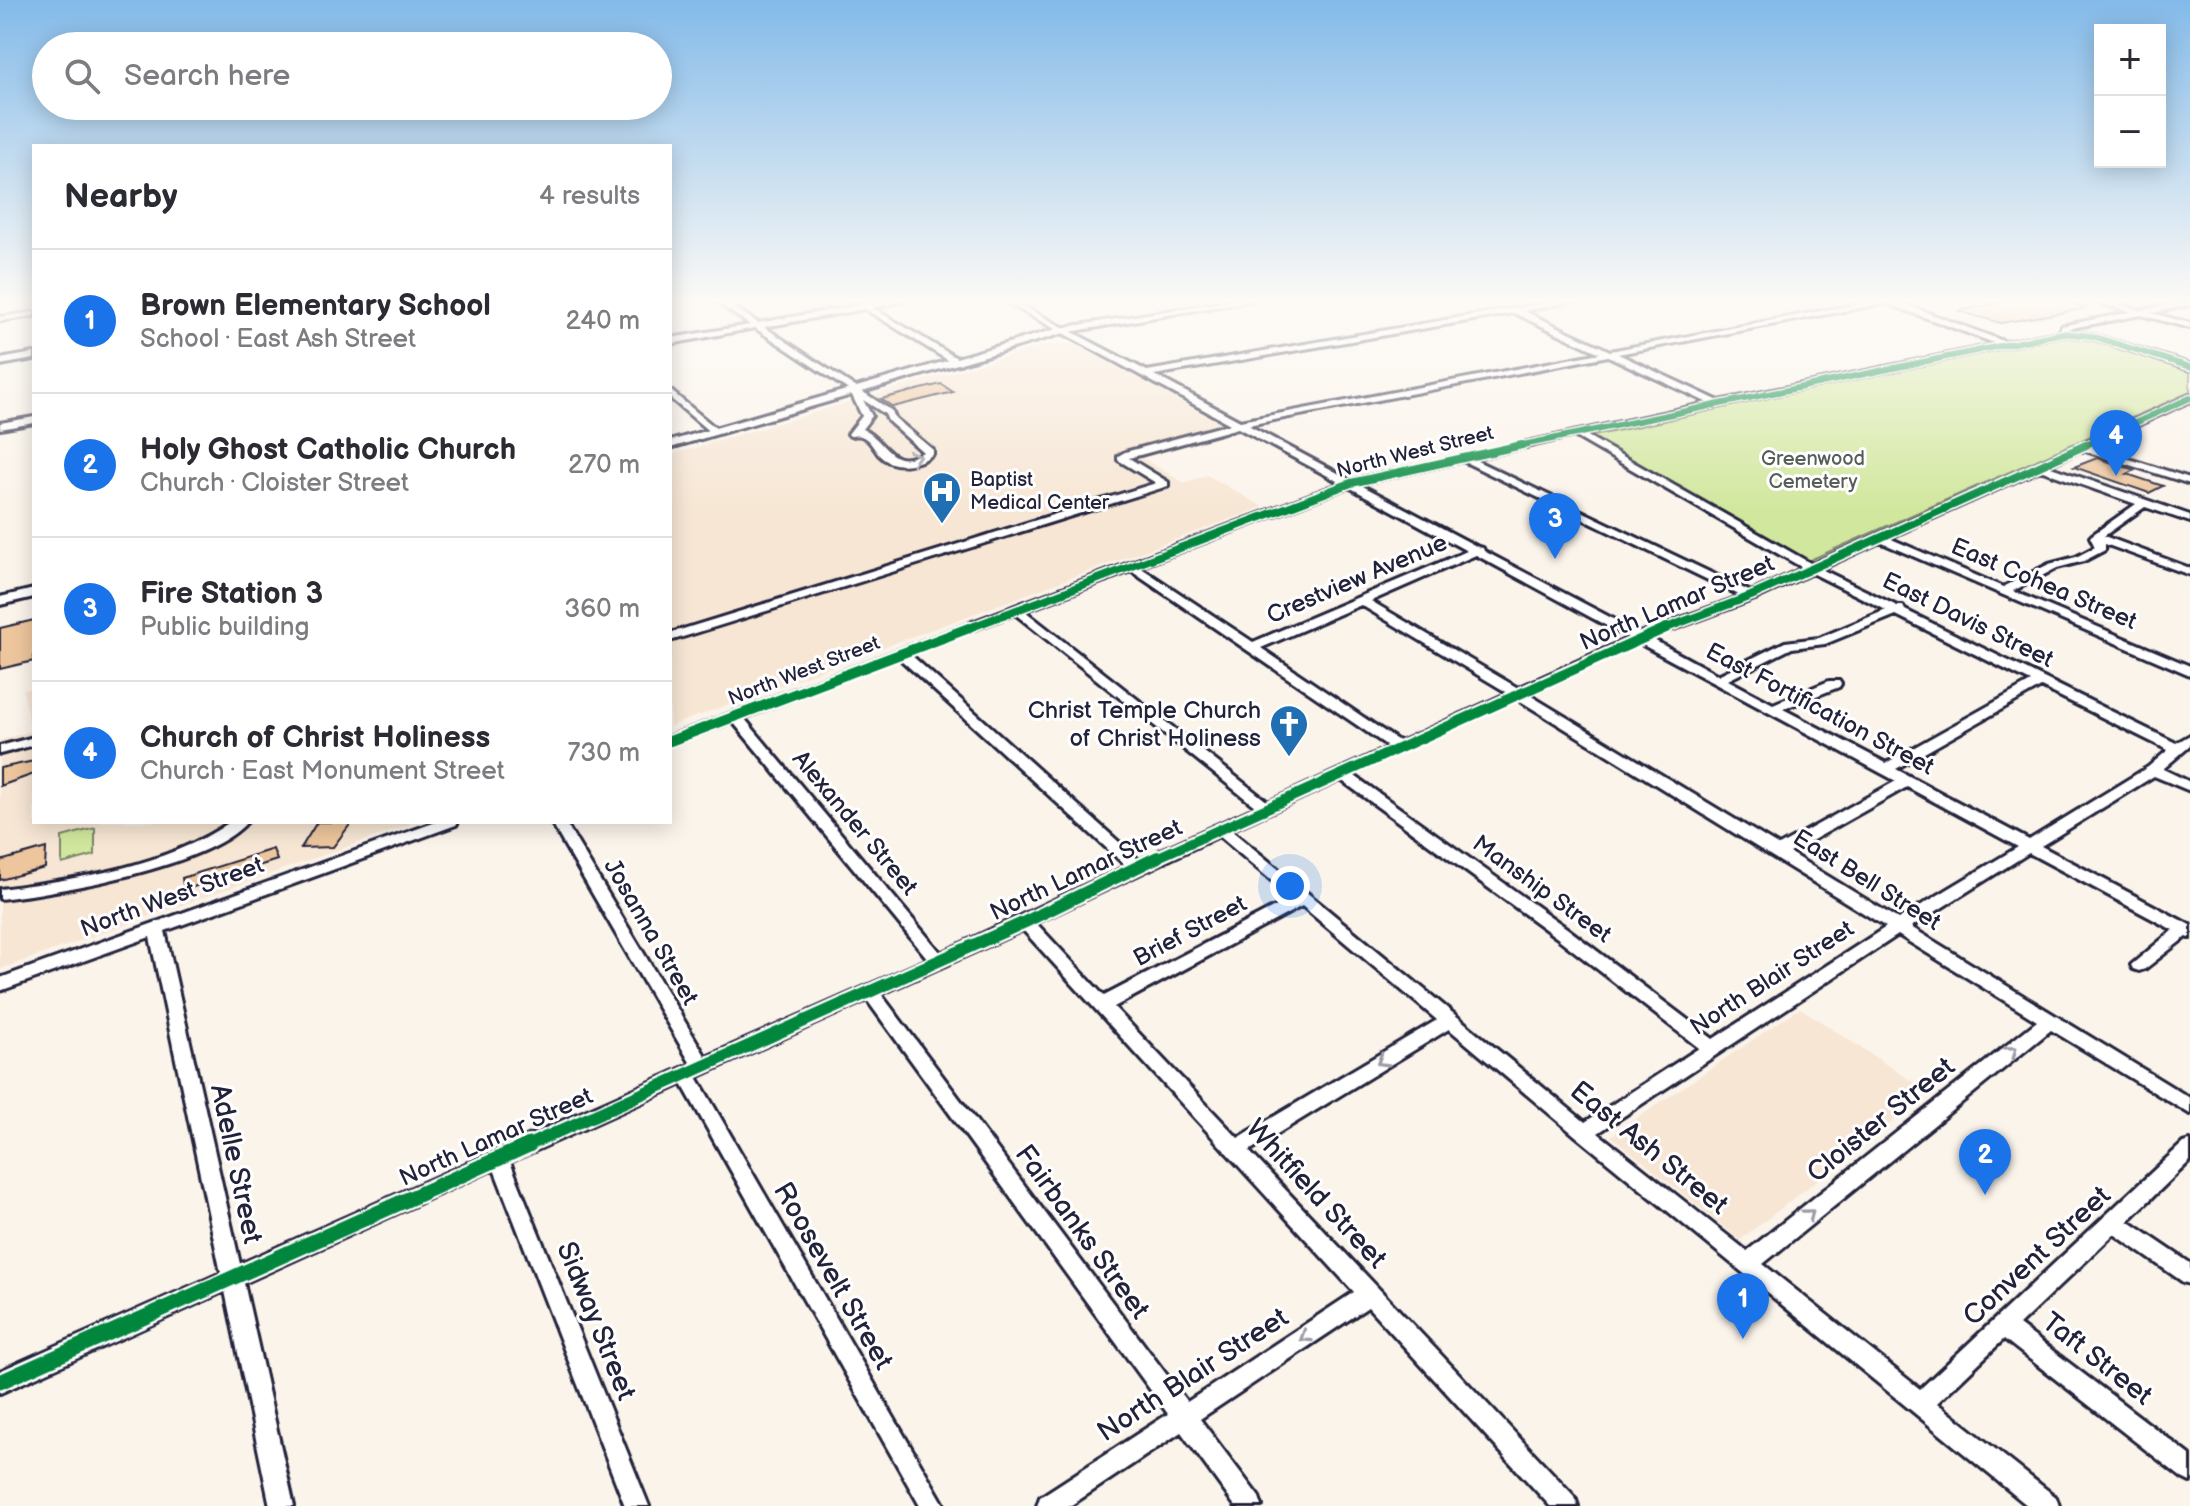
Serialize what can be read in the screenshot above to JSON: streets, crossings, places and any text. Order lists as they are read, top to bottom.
{
  "streets": {
    "street": [
      "North West Street",
      "Crestview Avenue",
      "East Cohea Street",
      "North Lamar Street",
      "East Davis Street",
      "East Fortification Street",
      "Alexander Street",
      "East Bell Street",
      "Manship Street",
      "Brief Street",
      "Josanna Street",
      "North Blair Street",
      "Cloister Street",
      "East Ash Street",
      "Adelle Street",
      "Whitfield Street",
      "Fairbanks Street",
      "Convent Street",
      "Roosevelt Street",
      "Sidway Street",
      "Taft Street"
    ]
  },
  "crossings": [
    ["North West Street", "East Davis Street"],
    ["North West Street", "East Fortification Street"],
    ["North West Street", "Alexander Street"],
    ["North West Street", "Adelle Street"],
    ["Crestview Avenue", "East Fortification Street"],
    ["Crestview Avenue", "East Bell Street"],
    ["East Cohea Street", "North Lamar Street"],
    ["North Lamar Street", "East Davis Street"],
    ["North Lamar Street", "East Fortification Street"],
    ["North Lamar Street", "Alexander Street"],
    ["North Lamar Street", "East Bell Street"],
    ["North Lamar Street", "Manship Street"],
    ["North Lamar Street", "Josanna Street"],
    ["North Lamar Street", "East Ash Street"],
    ["North Lamar Street", "Adelle Street"],
    ["North Lamar Street", "Whitfield Street"],
    ["North Lamar Street", "Fairbanks Street"],
    ["North Lamar Street", "Roosevelt Street"],
    ["North Lamar Street", "Sidway Street"],
    ["East Davis Street", "North Blair Street"],
    ["East Fortification Street", "North Blair Street"],
    ["East Bell Street", "North Blair Street"],
    ["East Bell Street", "Cloister Street"],
    ["Manship Street", "North Blair Street"],
    ["Brief Street", "East Ash Street"],
    ["Brief Street", "Whitfield Street"],
    ["Josanna Street", "Roosevelt Street"],
    ["North Blair Street", "East Ash Street"],
    ["North Blair Street", "Whitfield Street"],
    ["North Blair Street", "Fairbanks Street"],
    ["Cloister Street", "East Ash Street"],
    ["East Ash Street", "Convent Street"],
    ["Convent Street", "Taft Street"]
  ],
  "one_way": ["Cloister Street"],
  "parks": ["Greenwood Cemetery"],
  "places": {
    "hospital": ["Baptist Medical Center"],
    "church": ["Christ Temple Church of Christ Holiness"]
  },
  "page": {
    "map_buttons": ["+", "−"],
    "search": "Search here",
    "heading": ["Nearby", "4 results"],
    "list": [
      {
        "mark": "1",
        "name": "Brown Elementary School",
        "note": "School · East Ash Street",
        "value": "240 m"
      },
      {
        "mark": "2",
        "name": "Holy Ghost Catholic Church",
        "note": "Church · Cloister Street",
        "value": "270 m"
      },
      {
        "mark": "3",
        "name": "Fire Station 3",
        "note": "Public building",
        "value": "360 m"
      },
      {
        "mark": "4",
        "name": "Church of Christ Holiness",
        "note": "Church · East Monument Street",
        "value": "730 m"
      }
    ],
    "pins": [
      "4",
      "3",
      "2",
      "1"
    ]
  }
}
